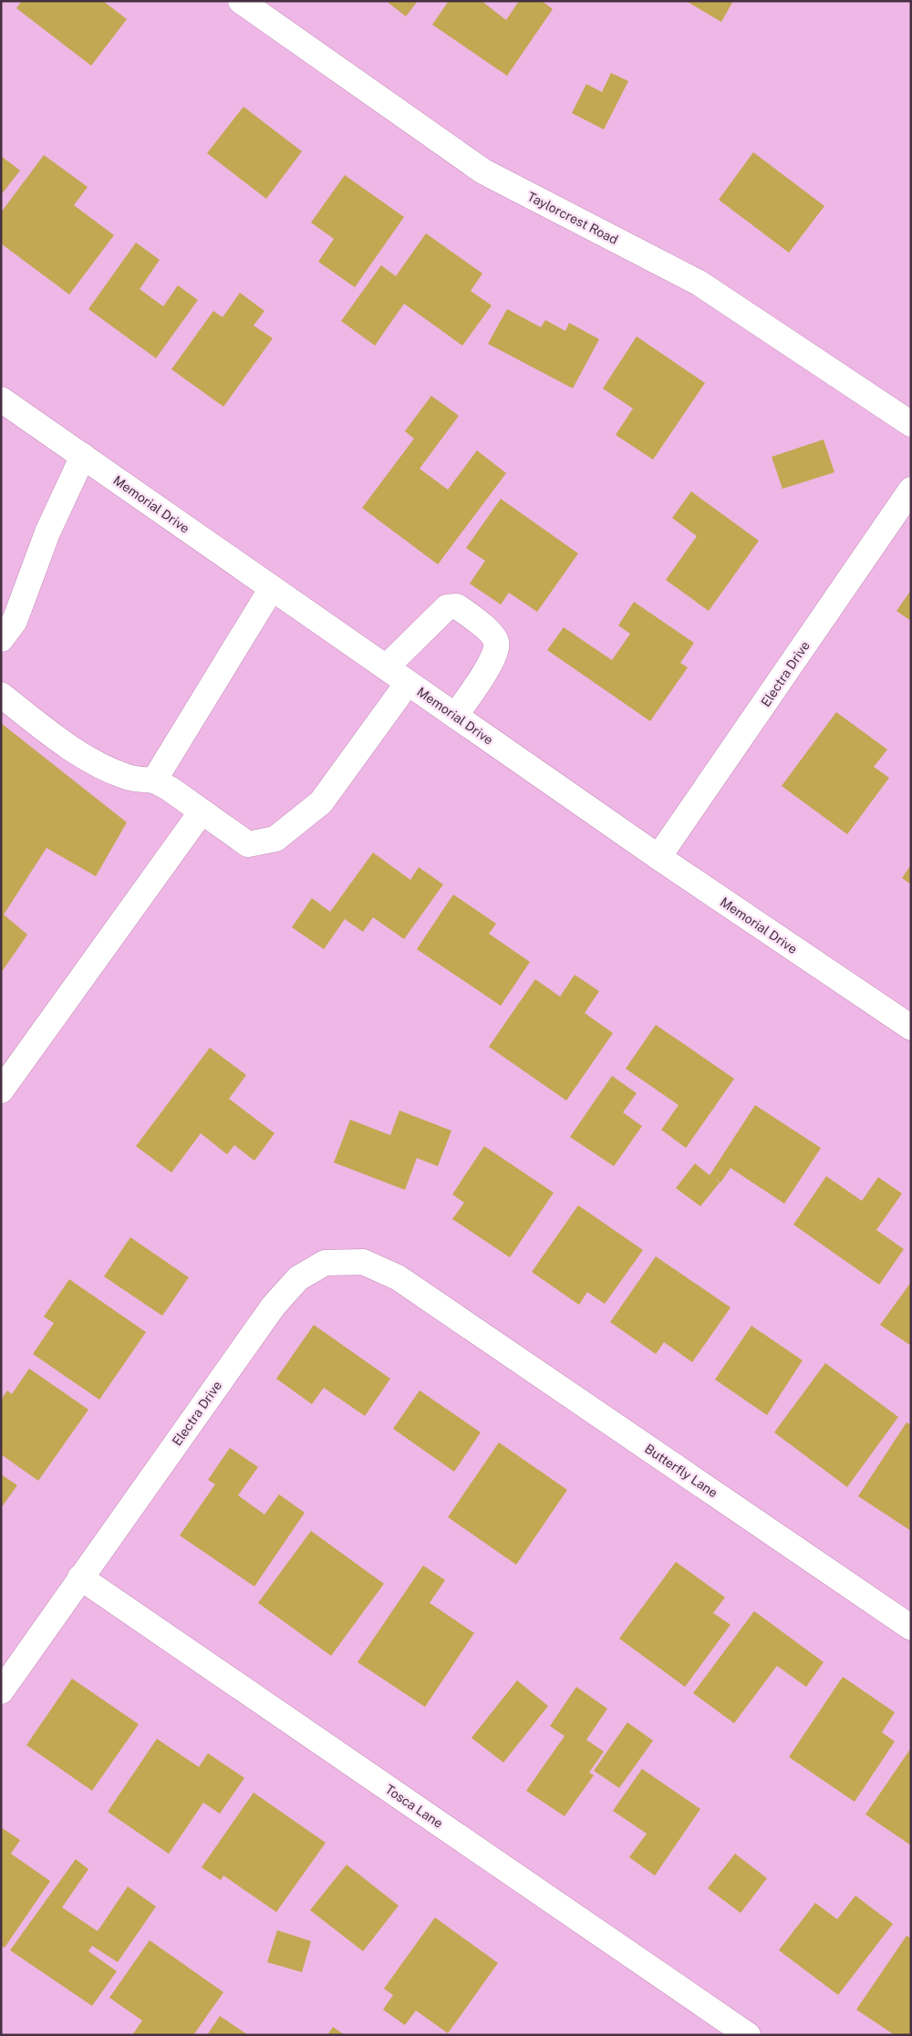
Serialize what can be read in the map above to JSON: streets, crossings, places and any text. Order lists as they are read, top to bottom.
{
  "streets": {
    "street": [
      "Taylorcrest Road",
      "Memorial Drive",
      "Electra Drive",
      "Butterfly Lane",
      "Tosca Lane"
    ]
  },
  "crossings": [
    ["Memorial Drive", "Electra Drive"],
    ["Electra Drive", "Butterfly Lane"],
    ["Electra Drive", "Tosca Lane"]
  ]
}
